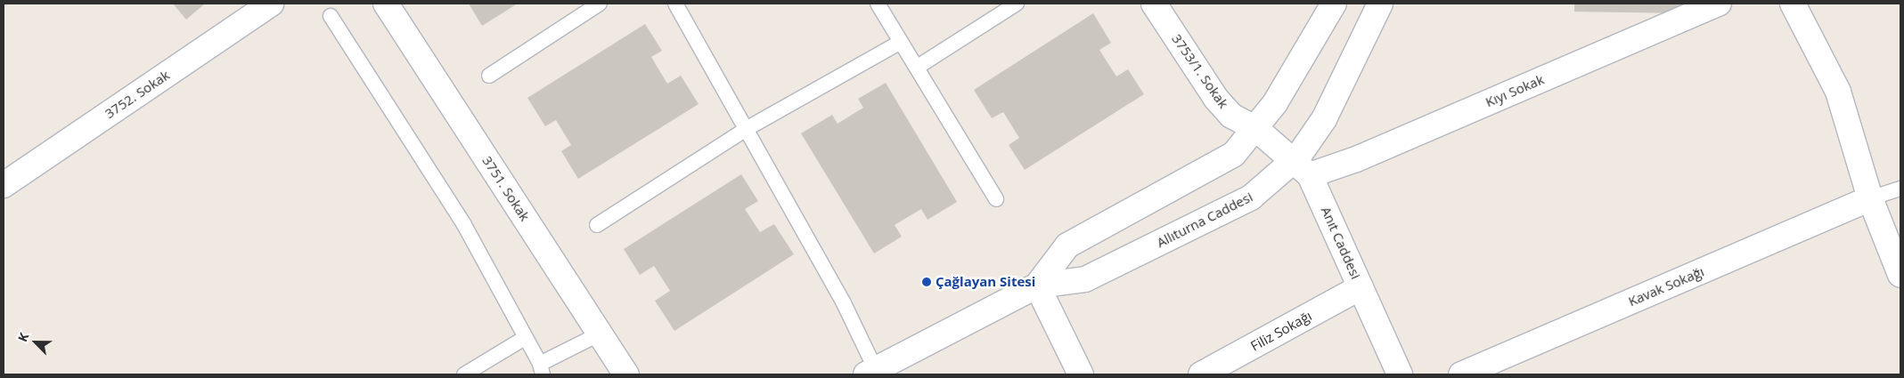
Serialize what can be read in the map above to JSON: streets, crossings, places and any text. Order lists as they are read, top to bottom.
{
  "streets": {
    "street": [
      "3753/1. Sokak",
      "Kıyı Sokak",
      "3752. Sokak",
      "3751. Sokak",
      "Allıturna Caddesi",
      "Anıt Caddesi",
      "Kavak Sokağı",
      "Filiz Sokağı"
    ]
  },
  "crossings": [
    ["3753/1. Sokak", "Allıturna Caddesi"],
    ["3753/1. Sokak", "Anıt Caddesi"],
    ["Kıyı Sokak", "Allıturna Caddesi"],
    ["Kıyı Sokak", "Anıt Caddesi"],
    ["Allıturna Caddesi", "Anıt Caddesi"],
    ["Anıt Caddesi", "Filiz Sokağı"]
  ],
  "places": ["Çağlayan Sitesi"],
  "north": "top left"
}
